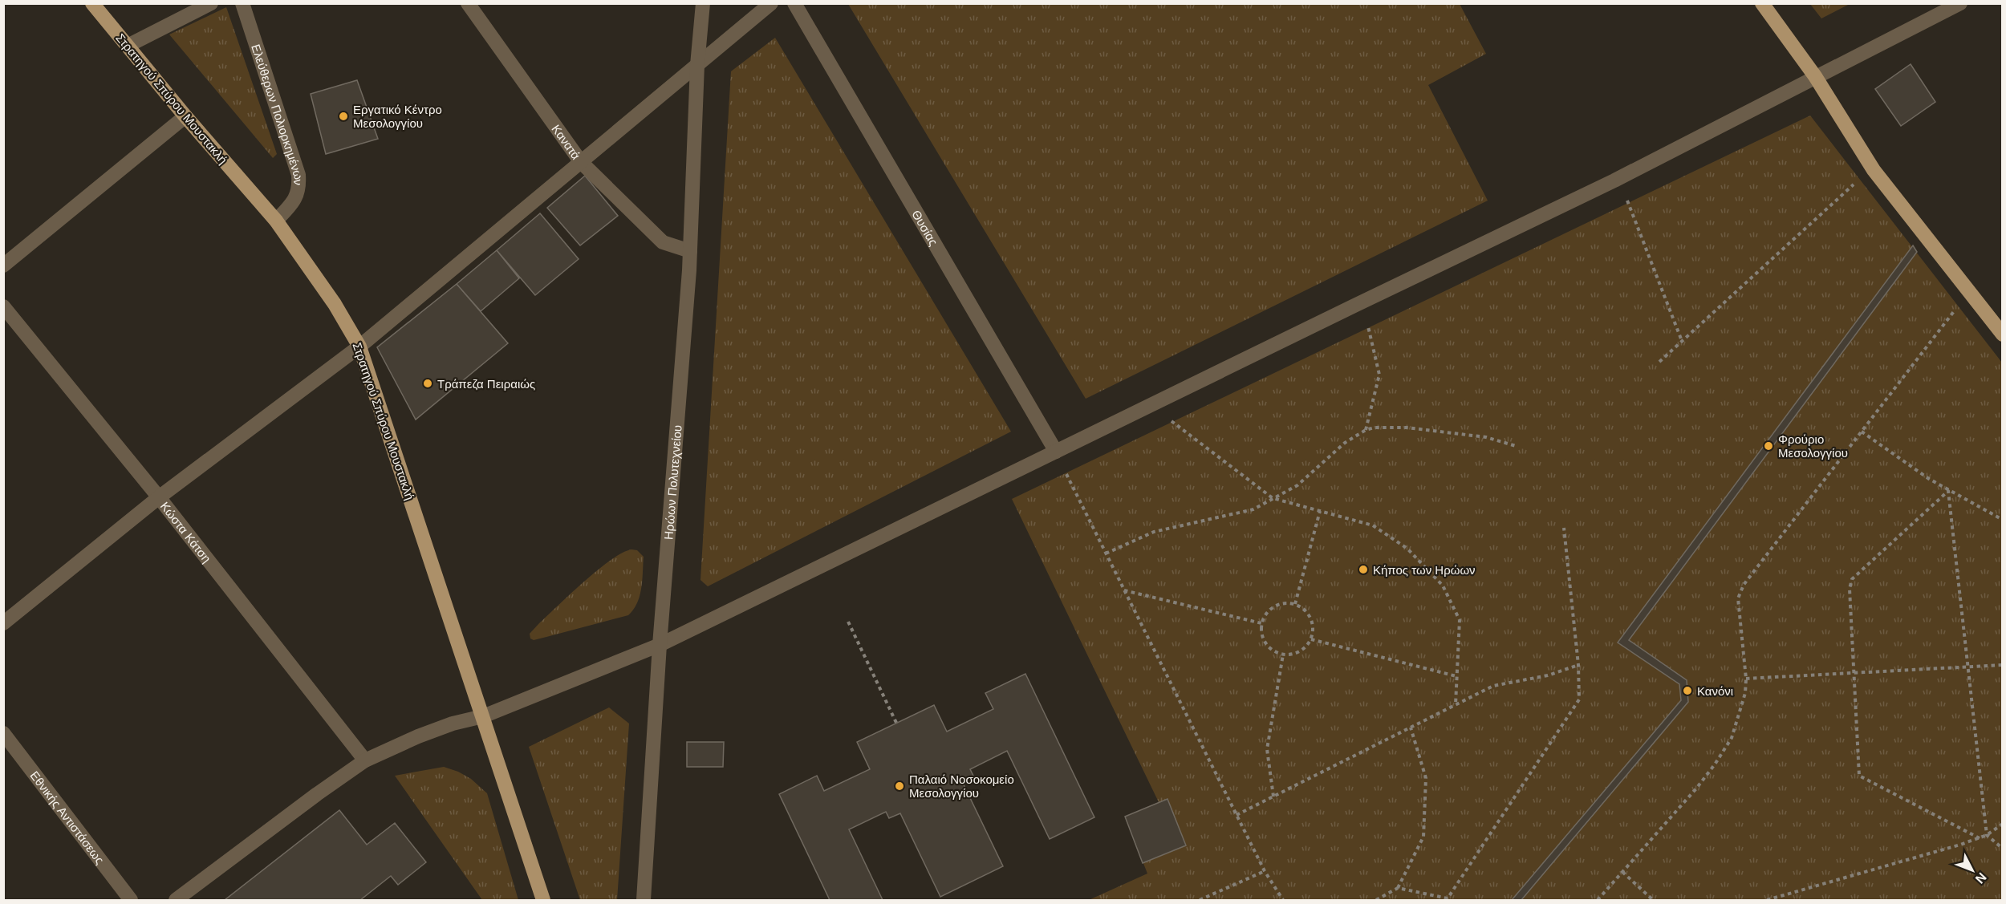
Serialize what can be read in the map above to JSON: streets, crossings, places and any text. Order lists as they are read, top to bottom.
{
  "streets": {
    "main road": ["Στρατηγού Σπύρου Μουστακλή"],
    "street": [
      "Ελεύθερων Πολιορκημένων",
      "Κανατά",
      "Θυσίας",
      "Ηρώων Πολυτεχνείου",
      "Κώστα Κάτση",
      "Εθνικής Αντιστάσεως"
    ]
  },
  "crossings": [
    ["Στρατηγού Σπύρου Μουστακλή", "Ελεύθερων Πολιορκημένων"],
    ["Κανατά", "Ηρώων Πολυτεχνείου"]
  ],
  "places": [
    "Eργατικό Κέντρο Μεσολογγίου",
    "Τράπεζα Πειραιώς",
    "Φρούριο Μεσολογγίου",
    "Κήπος των Ηρώων",
    "Κανόνι",
    "Παλαιό Νοσοκομείο Μεσολογγίου"
  ],
  "north": "bottom right"
}
